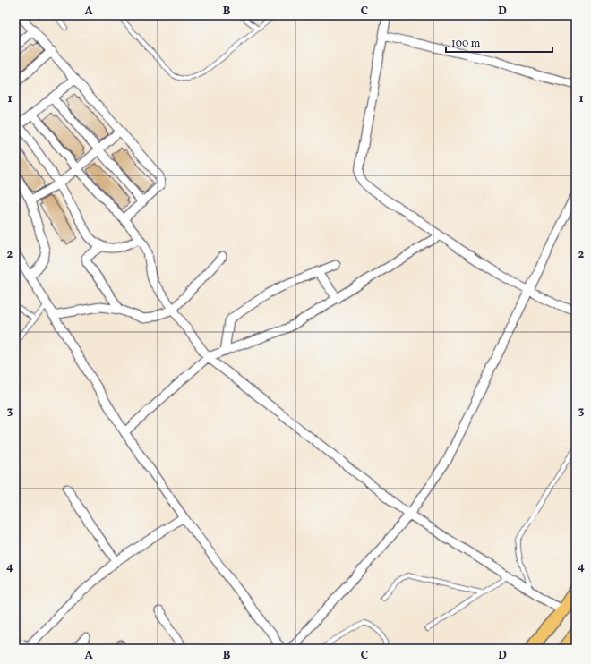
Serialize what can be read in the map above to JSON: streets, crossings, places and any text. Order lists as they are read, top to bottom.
{
  "scale_bar": "100 m",
  "grid": {
    "columns": [
      "A",
      "B",
      "C",
      "D"
    ],
    "rows": [
      "1",
      "2",
      "3",
      "4"
    ]
  }
}
